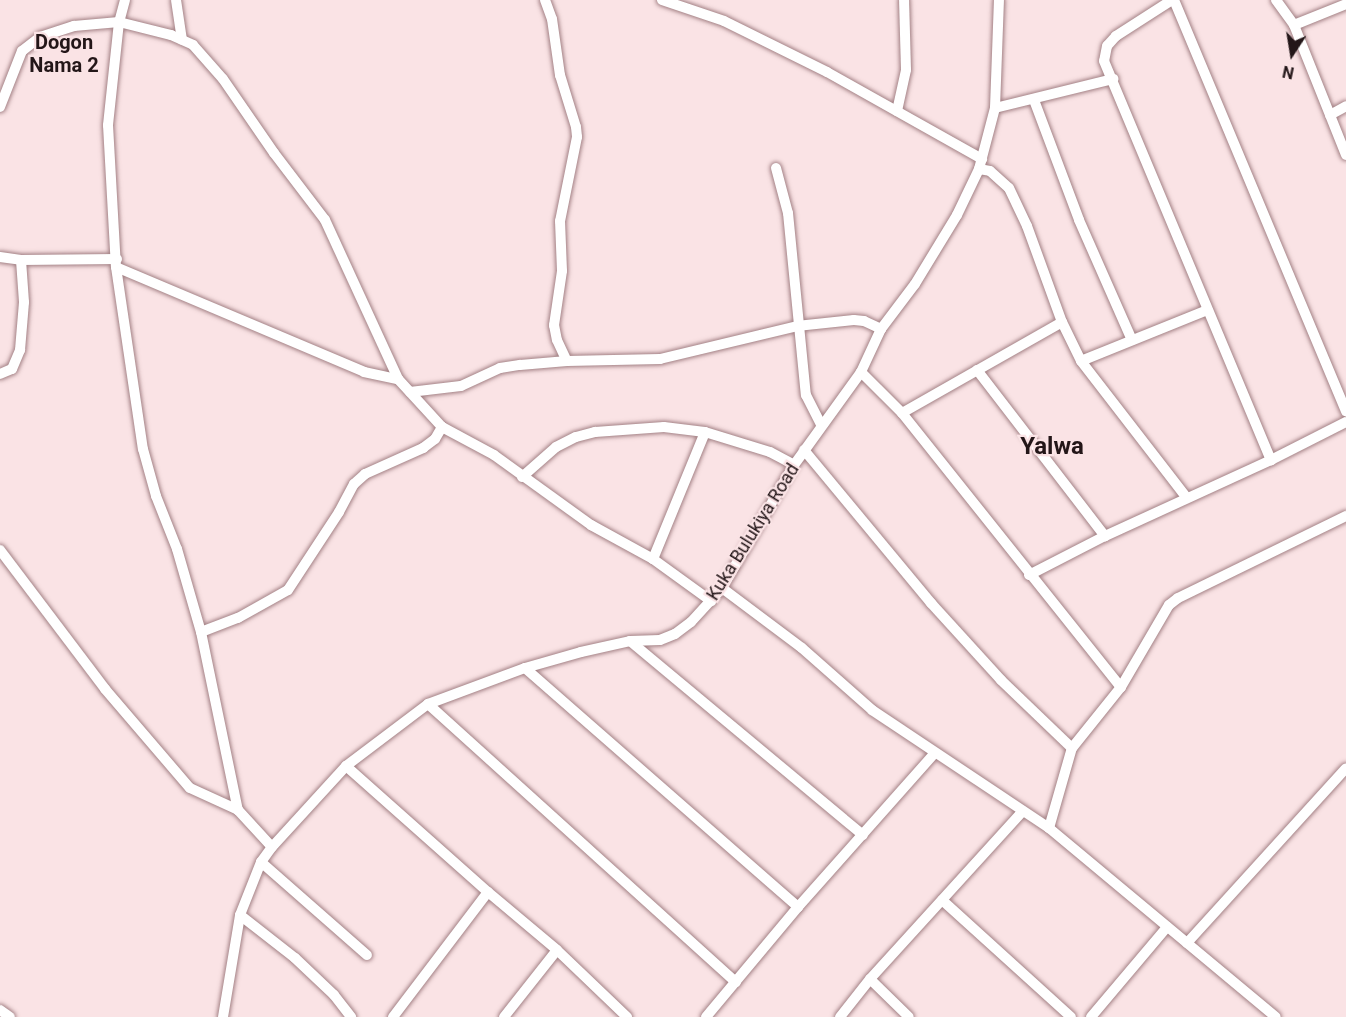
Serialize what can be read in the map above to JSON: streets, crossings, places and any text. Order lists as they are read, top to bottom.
{
  "streets": {
    "street": ["Kuka Bulukiya Road"]
  },
  "districts": ["Dogon Nama 2", "Yalwa"],
  "north": "bottom"
}
